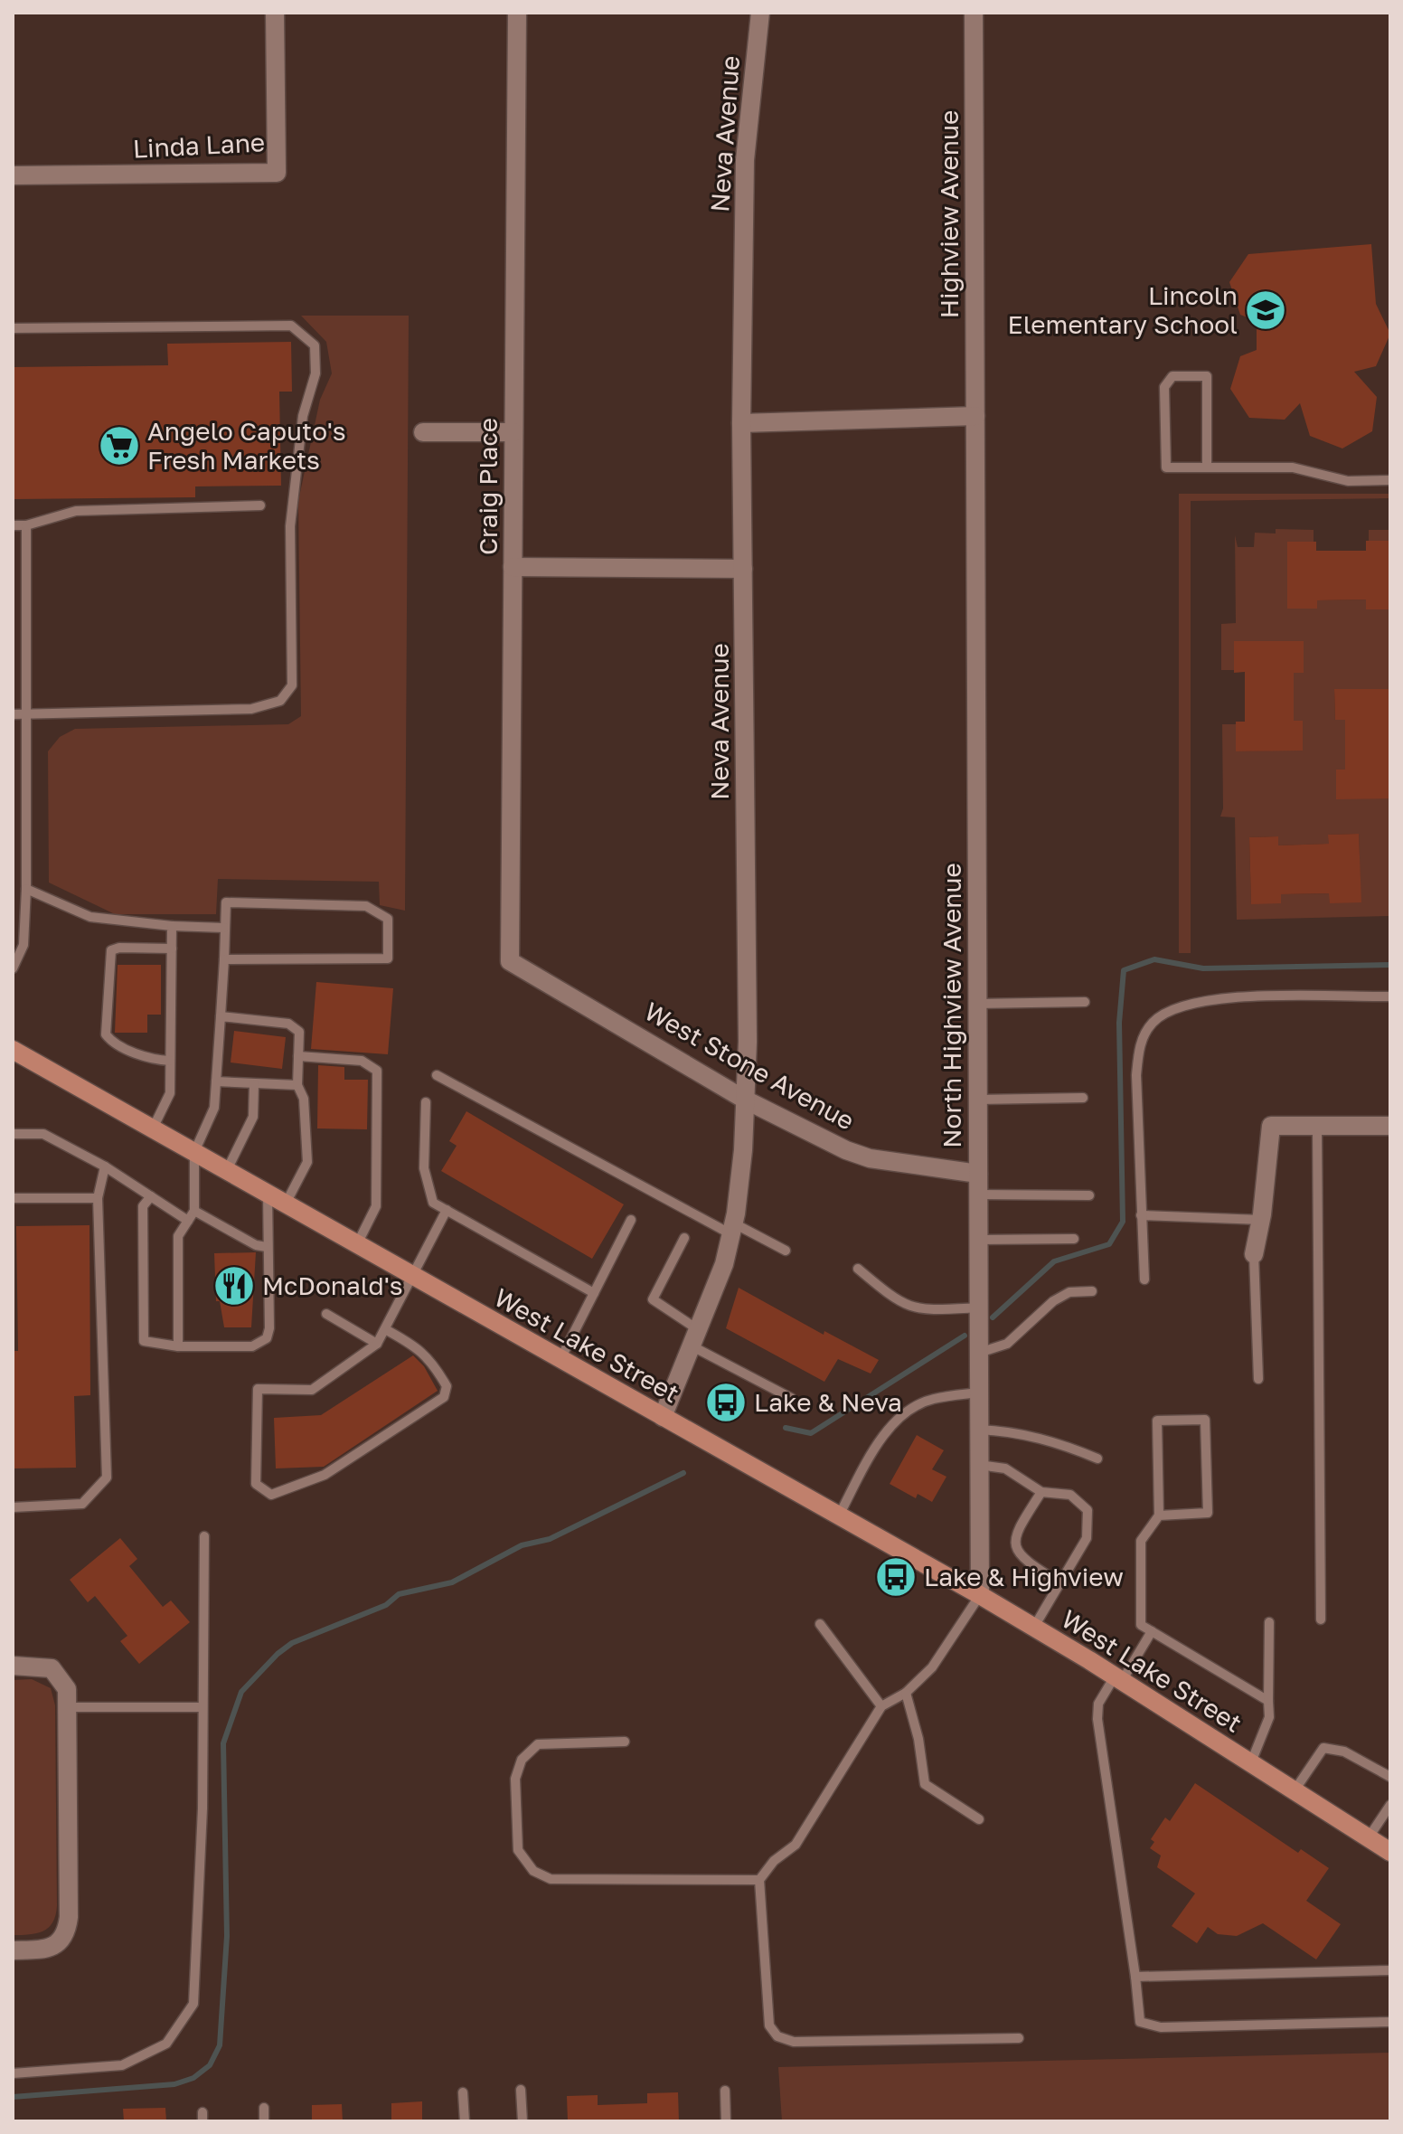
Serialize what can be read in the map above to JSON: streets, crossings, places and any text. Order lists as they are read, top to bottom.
{
  "streets": {
    "main road": ["West Lake Street"],
    "street": [
      "Neva Avenue",
      "Linda Lane",
      "Highview Avenue",
      "Craig Place",
      "North Highview Avenue",
      "West Stone Avenue"
    ]
  },
  "crossings": [
    ["Neva Avenue", "West Stone Avenue"],
    ["Neva Avenue", "West Lake Street"],
    ["Highview Avenue", "North Highview Avenue"],
    ["Craig Place", "West Stone Avenue"],
    ["North Highview Avenue", "West Stone Avenue"],
    ["North Highview Avenue", "West Lake Street"]
  ],
  "places": {
    "school or university": ["Lincoln Elementary School"],
    "supermarket": ["Angelo Caputo's Fresh Markets"],
    "restaurant": ["McDonald's"],
    "bus stop": ["Lake & Neva", "Lake & Highview"]
  }
}
